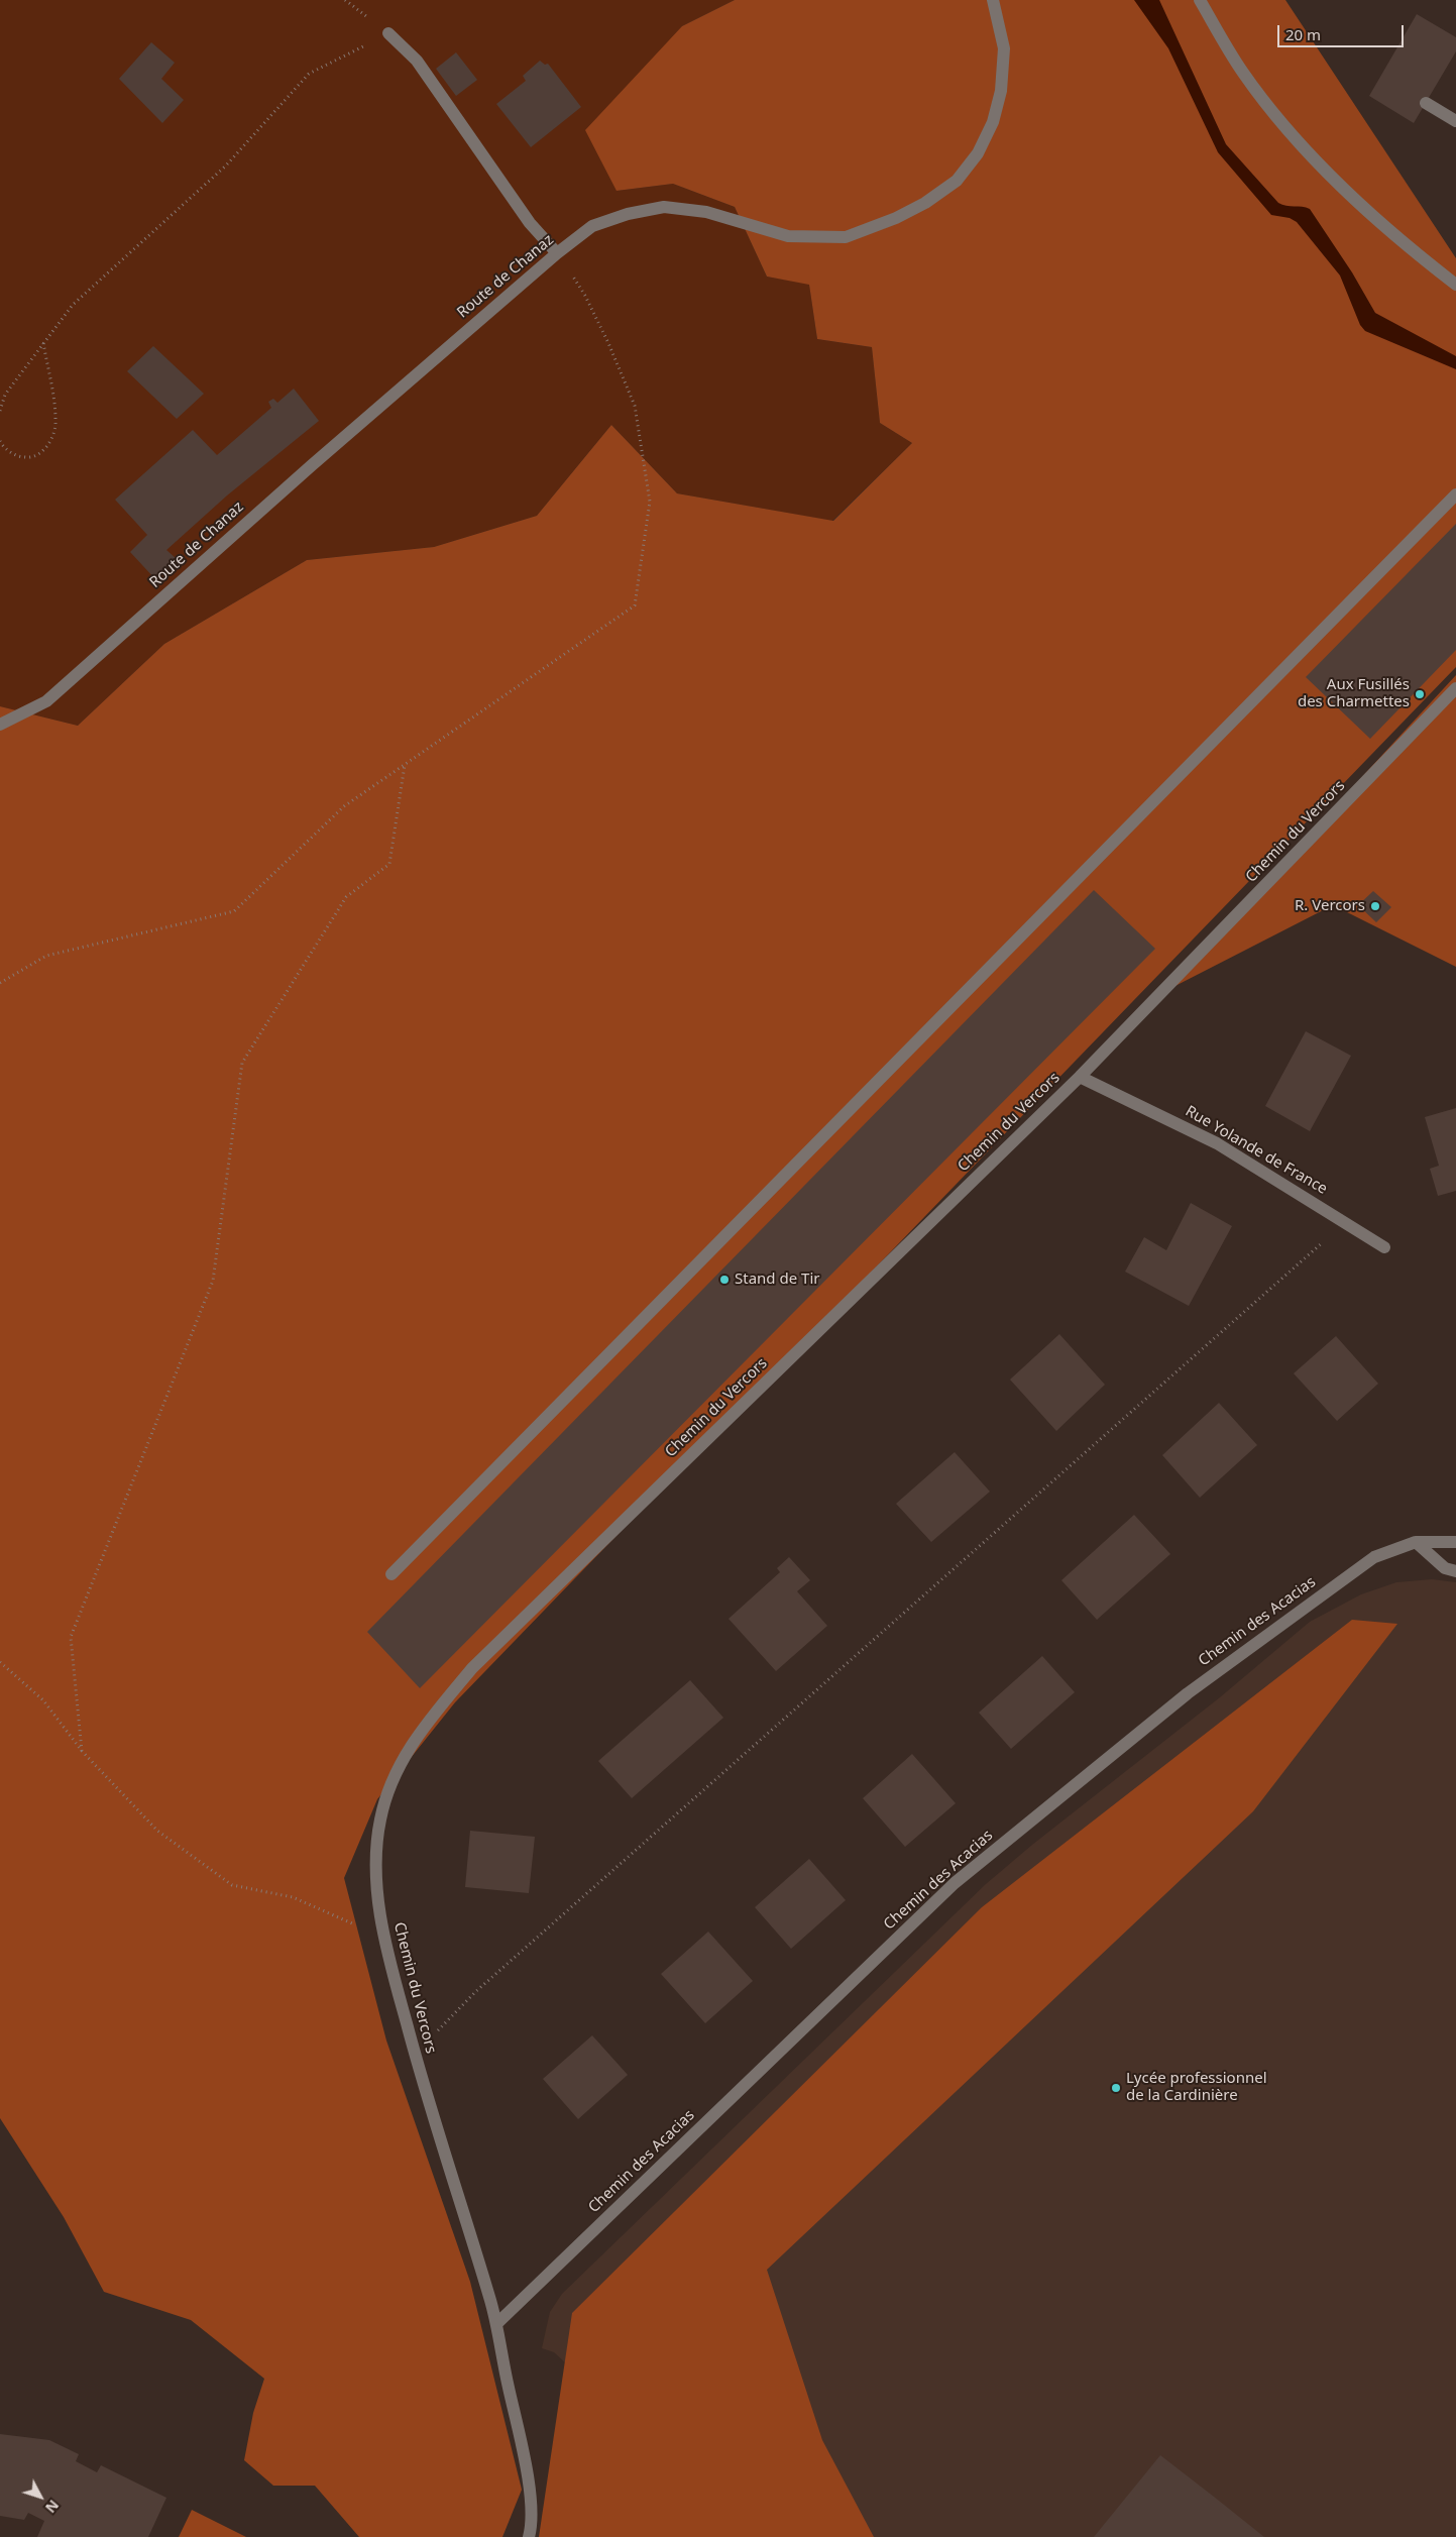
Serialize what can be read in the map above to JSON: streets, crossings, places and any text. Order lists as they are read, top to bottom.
{
  "streets": {
    "street": [
      "Route de Chanaz",
      "Chemin du Vercors",
      "Rue Yolande de France",
      "Chemin des Acacias"
    ]
  },
  "crossings": [
    ["Chemin du Vercors", "Rue Yolande de France"],
    ["Chemin du Vercors", "Chemin des Acacias"]
  ],
  "places": [
    "Aux Fusillés des Charmettes",
    "R. Vercors",
    "Stand de Tir",
    "Lycée professionnel de la Cardinière"
  ],
  "scale_bar": "20 m",
  "north": "bottom right"
}
